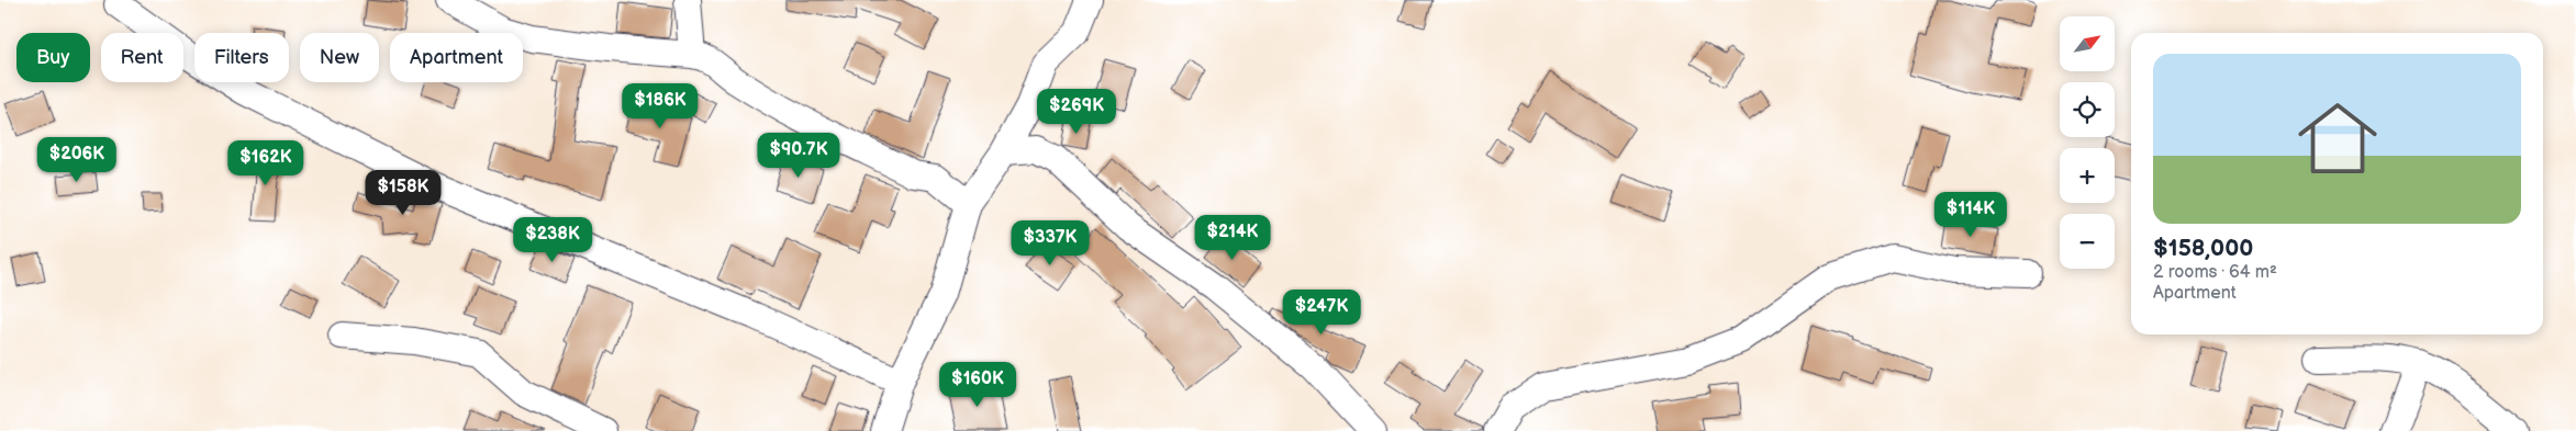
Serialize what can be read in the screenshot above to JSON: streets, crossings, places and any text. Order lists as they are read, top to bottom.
{
  "north": "top right",
  "page": {
    "map_buttons": ["+", "−"],
    "chip": [
      "Buy",
      "Rent",
      "Filters",
      "New",
      "Apartment"
    ],
    "list": [
      {
        "name": "$158,000",
        "note": "2 rooms · 64 m² · Apartment"
      }
    ],
    "price": [
      "$186K",
      "$269K",
      "$90.7K",
      "$206K",
      "$162K",
      "$158K",
      "$114K",
      "$214K",
      "$238K",
      "$337K",
      "$247K",
      "$160K"
    ]
  }
}
